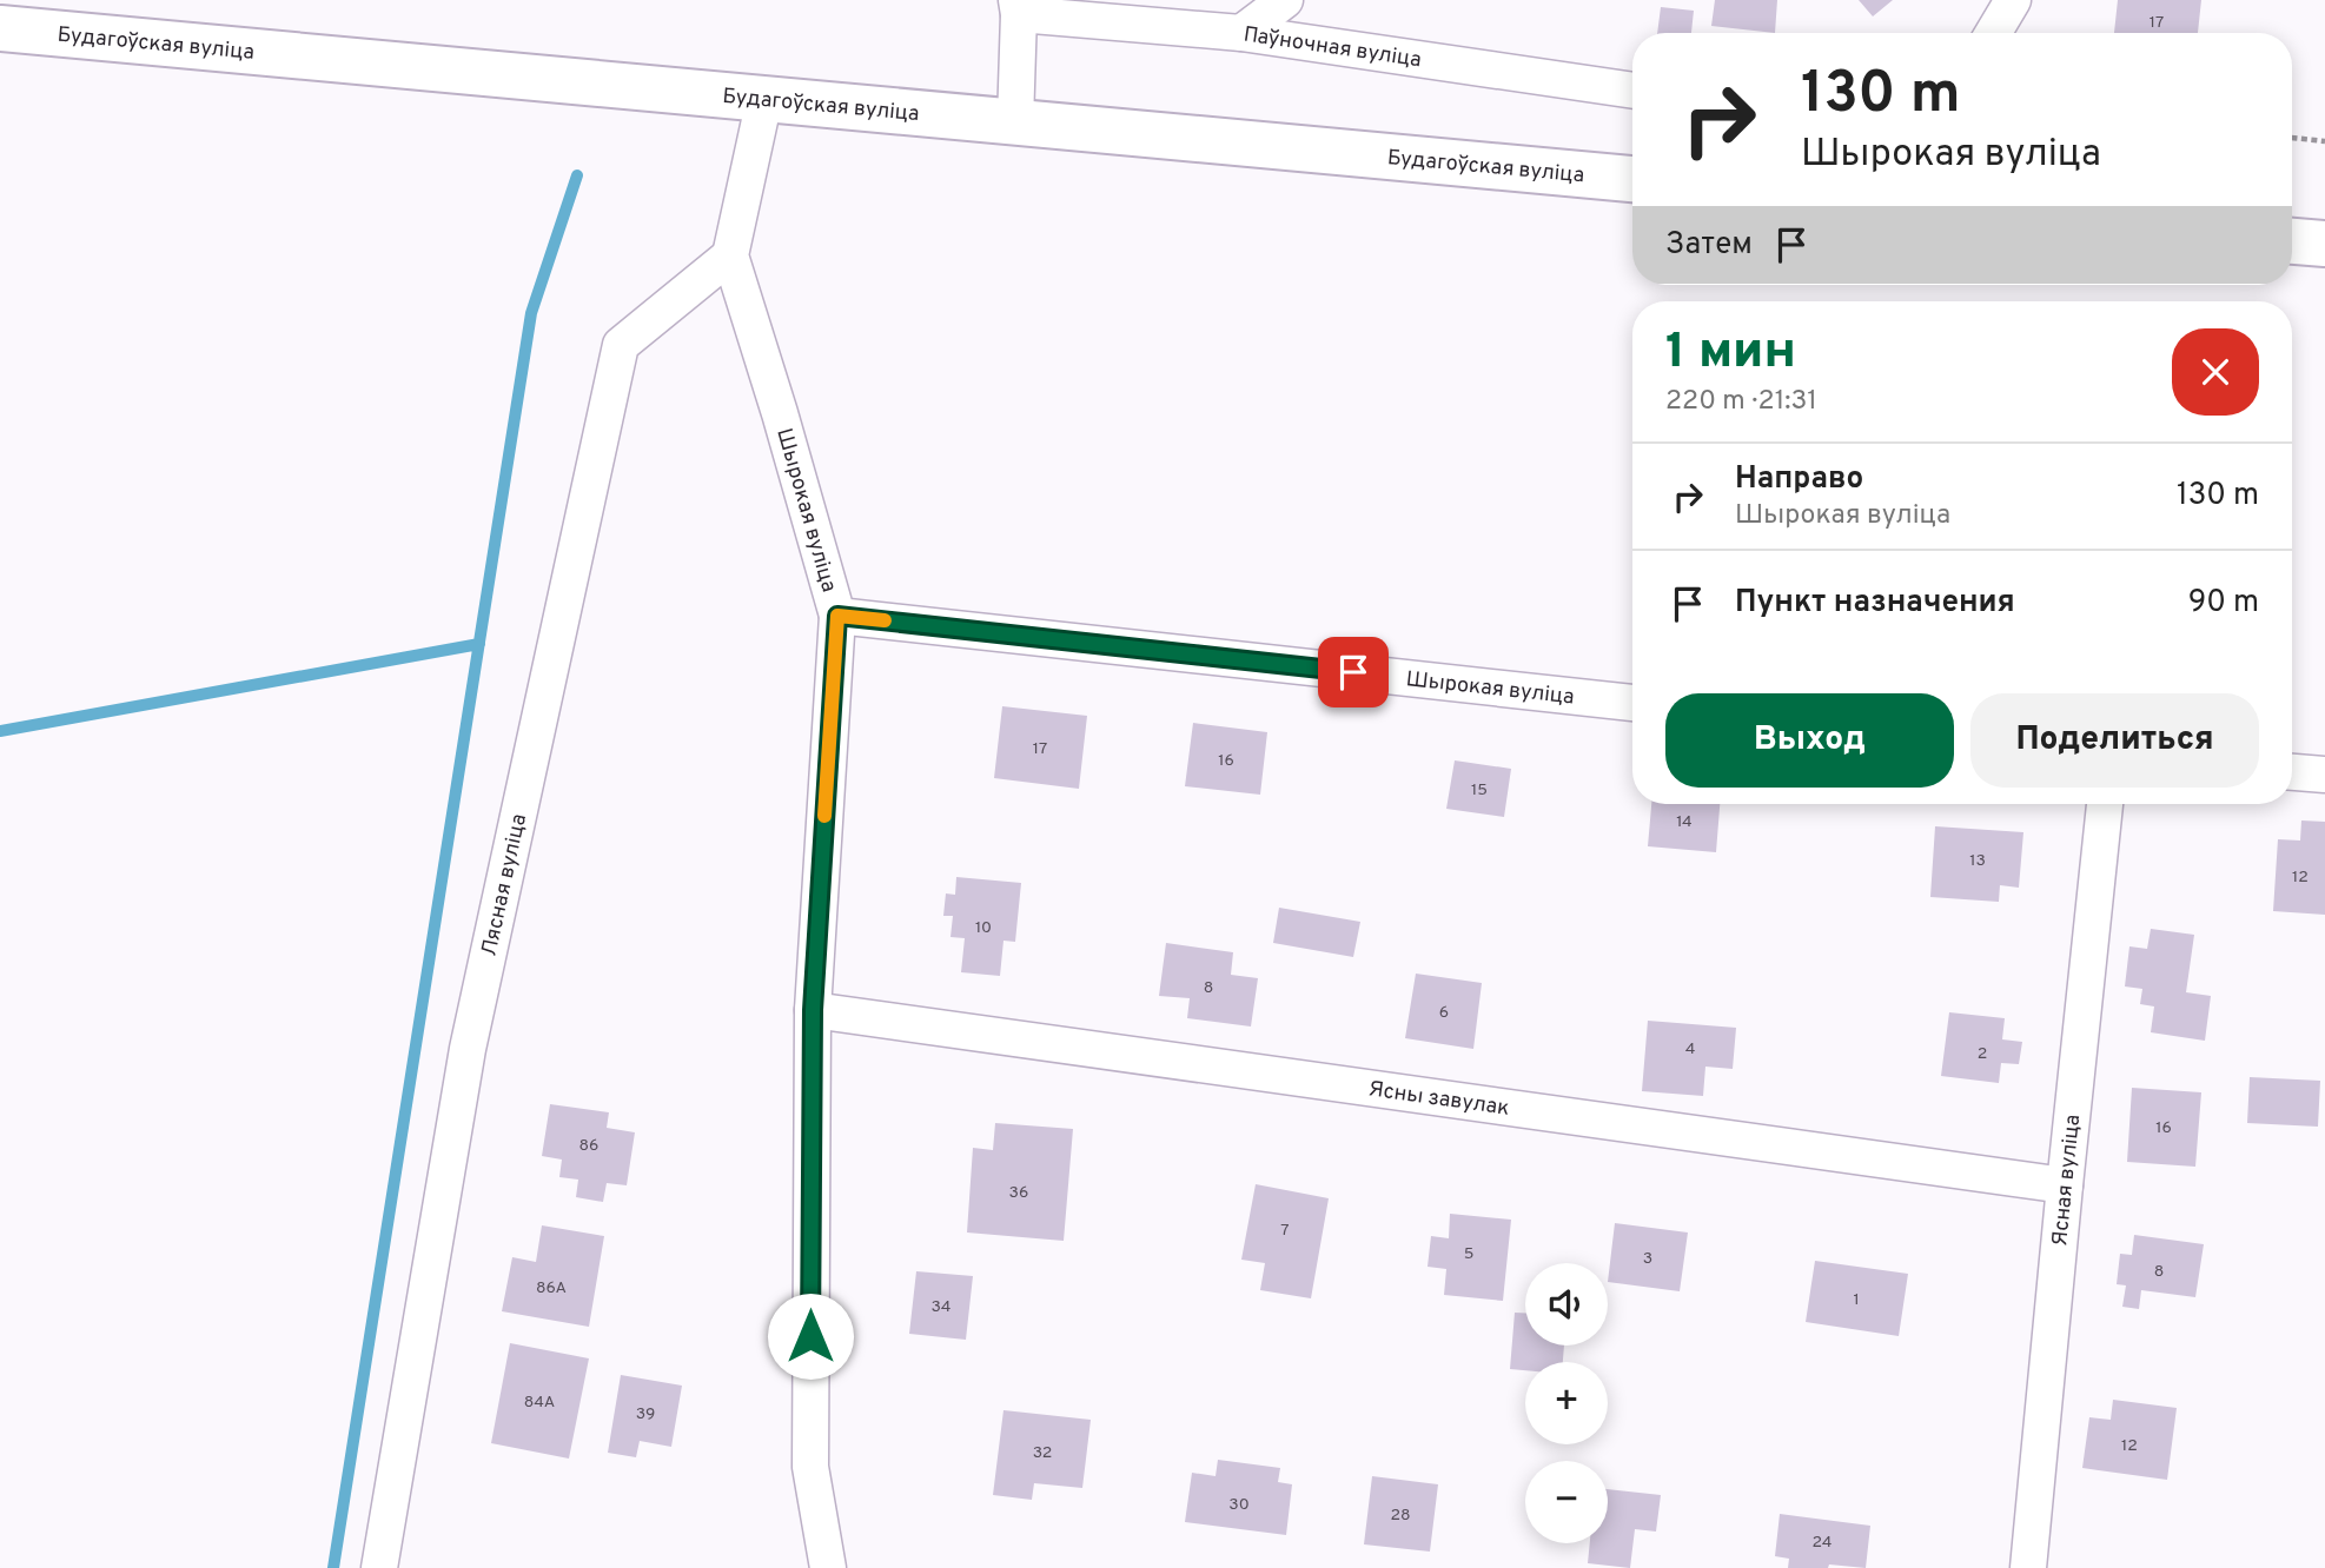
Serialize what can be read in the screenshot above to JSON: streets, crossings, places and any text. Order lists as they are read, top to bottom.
{
  "streets": {
    "street": [
      "Будагоўская вуліца",
      "Паўночная вуліца",
      "Шырокая вуліца",
      "Лясная вуліца",
      "Ясны завулак",
      "Ясная вуліца"
    ]
  },
  "crossings": [
    ["Будагоўская вуліца", "Шырокая вуліца"],
    ["Шырокая вуліца", "Лясная вуліца"],
    ["Ясны завулак", "Ясная вуліца"]
  ],
  "house_numbers": [
    "17",
    "17",
    "16",
    "15",
    "14",
    "13",
    "12",
    "10",
    "8",
    "6",
    "4",
    "2",
    "16",
    "86",
    "36",
    "7",
    "5",
    "3",
    "8",
    "86А",
    "1",
    "34",
    "84А",
    "39",
    "12",
    "32",
    "30",
    "28",
    "24"
  ],
  "page": {
    "turn": ["130 m", "Шырокая вуліца"],
    "then": "Затем",
    "heading": ["1 мин", "220 m · 21:31"],
    "list": [
      {
        "name": "Направо",
        "note": "Шырокая вуліца",
        "value": "130 m"
      },
      {
        "name": "Пункт назначения",
        "value": "90 m"
      }
    ],
    "buttons": ["Выход", "Поделиться"],
    "map_buttons": ["+", "−"]
  }
}
